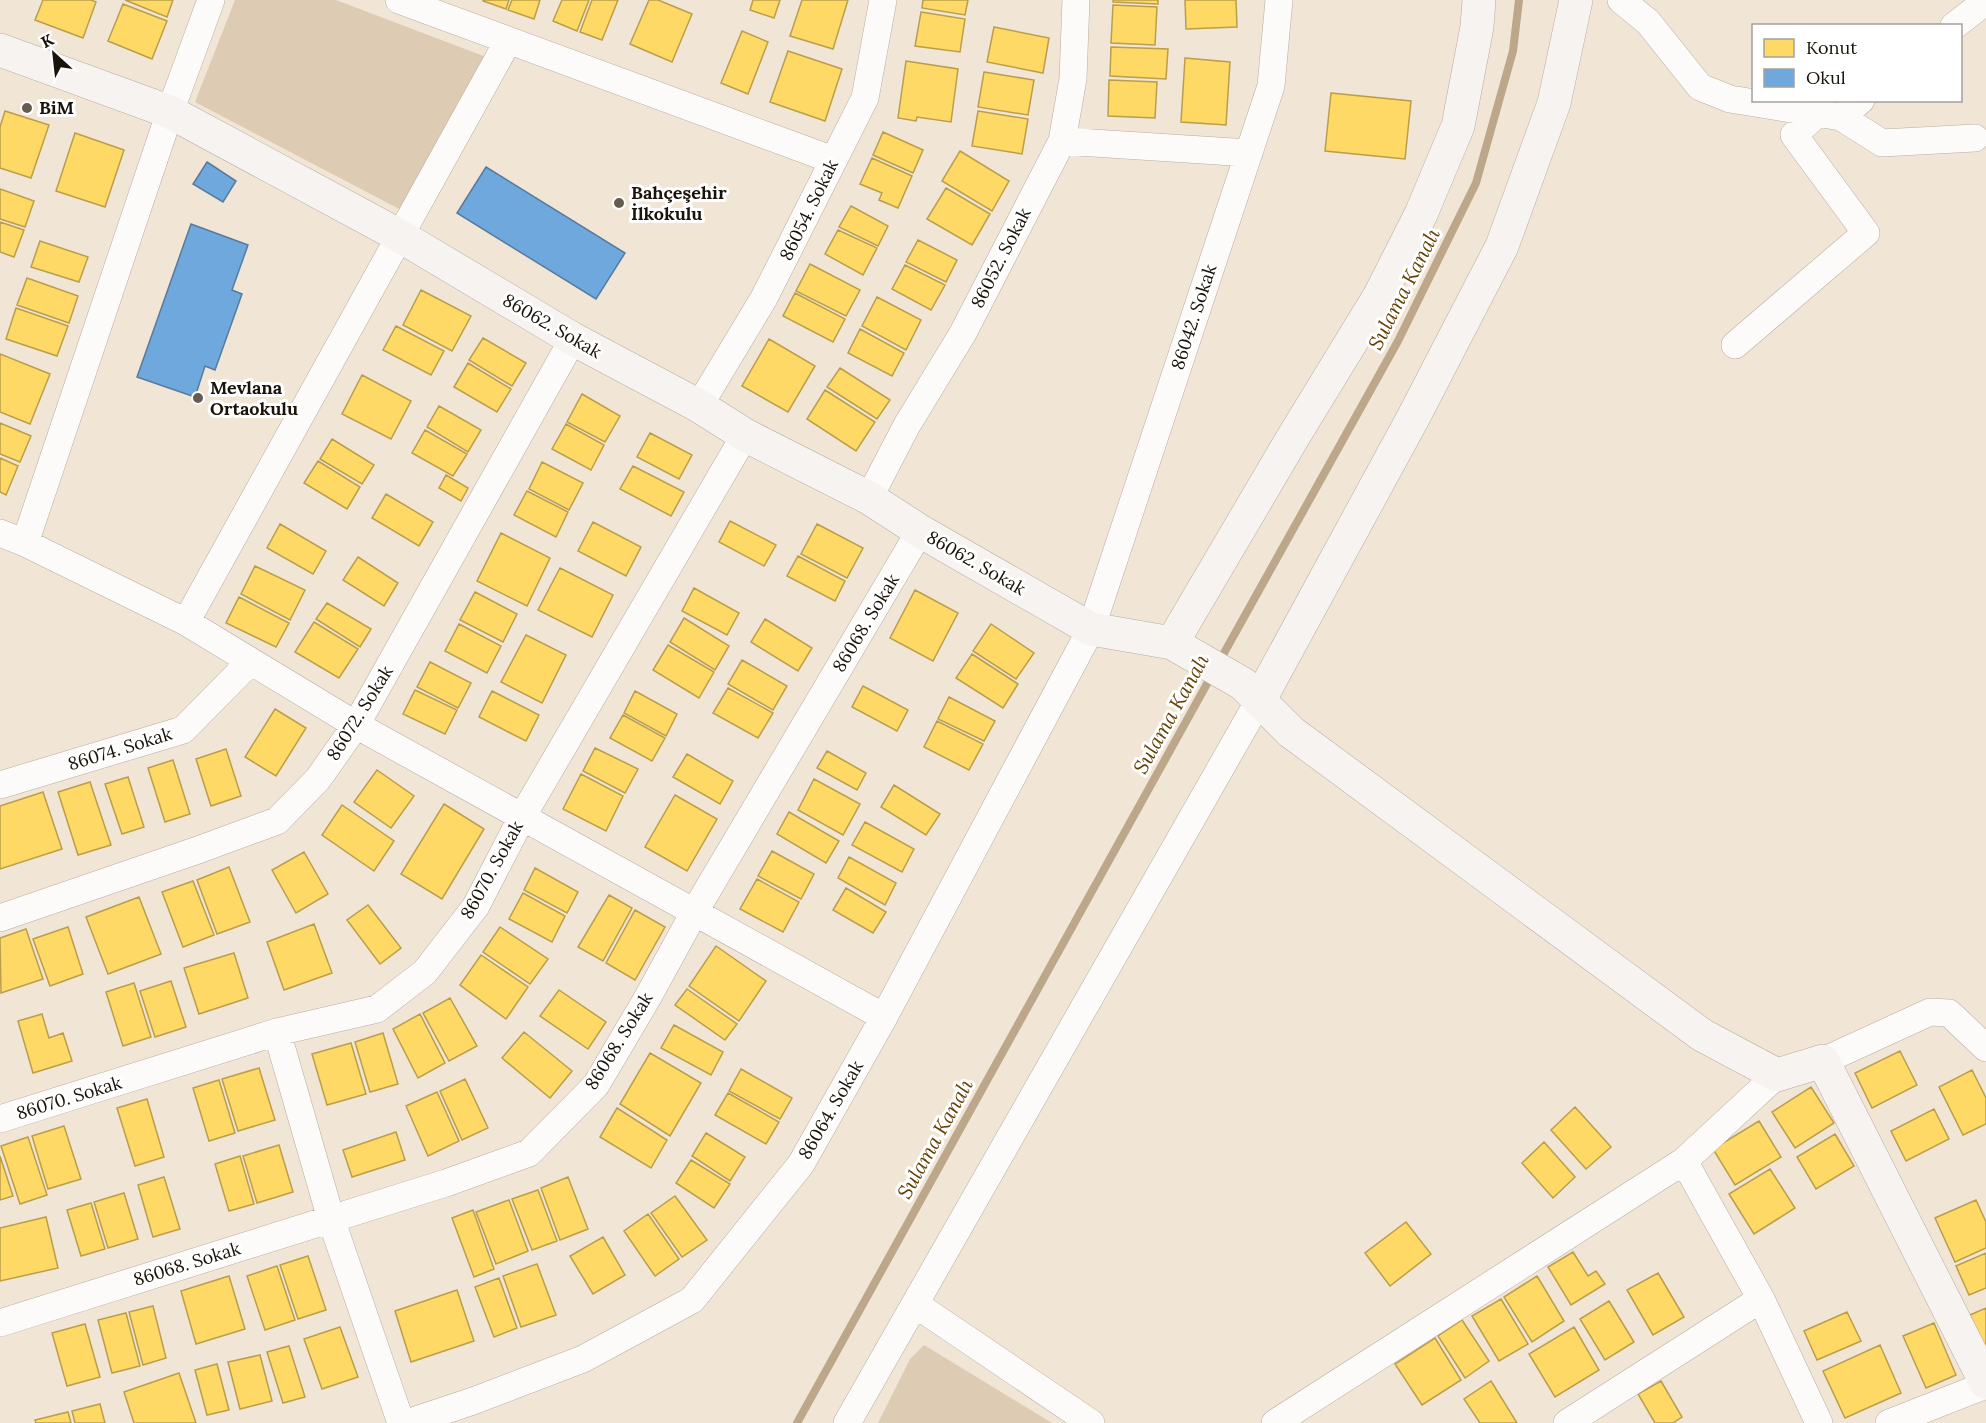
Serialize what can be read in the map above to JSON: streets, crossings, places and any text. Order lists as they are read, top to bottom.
{
  "streets": {
    "main road": ["86062. Sokak"],
    "street": [
      "86054. Sokak",
      "86052. Sokak",
      "86042. Sokak",
      "86068. Sokak",
      "86072. Sokak",
      "86074. Sokak",
      "86070. Sokak",
      "86064. Sokak"
    ]
  },
  "crossings": [
    ["86054. Sokak", "86062. Sokak"],
    ["86052. Sokak", "86062. Sokak"],
    ["86042. Sokak", "86062. Sokak"],
    ["86042. Sokak", "86064. Sokak"],
    ["86062. Sokak", "86068. Sokak"],
    ["86062. Sokak", "86072. Sokak"],
    ["86062. Sokak", "86070. Sokak"],
    ["86062. Sokak", "86064. Sokak"]
  ],
  "water": ["Sulama Kanalı"],
  "places": ["BiM", "Bahçeşehir İlkokulu", "Mevlana Ortaokulu"],
  "legend": ["Konut", "Okul"],
  "north": "top left"
}
